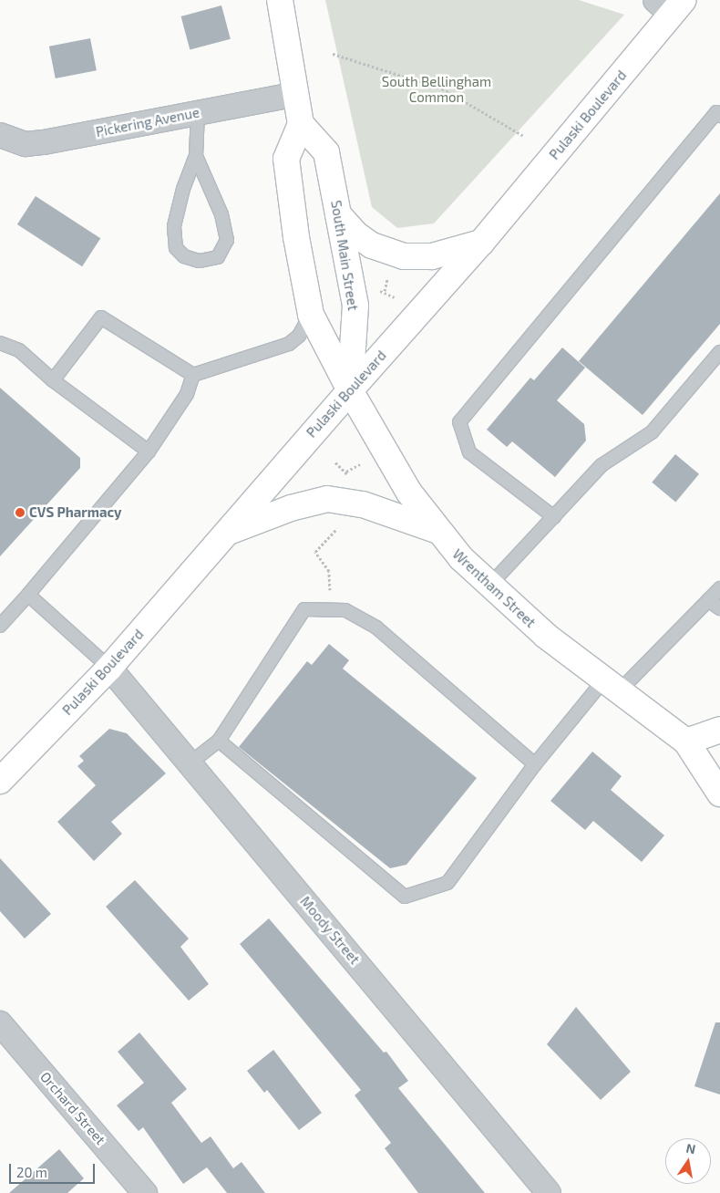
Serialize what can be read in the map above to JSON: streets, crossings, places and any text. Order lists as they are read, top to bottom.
{
  "streets": {
    "main road": ["Pulaski Boulevard", "South Main Street", "Wrentham Street"],
    "street": ["Pickering Avenue", "Moody Street", "Orchard Street"]
  },
  "crossings": [
    ["Pulaski Boulevard", "South Main Street"],
    ["Pulaski Boulevard", "Wrentham Street"],
    ["Pulaski Boulevard", "Moody Street"],
    ["South Main Street", "Wrentham Street"]
  ],
  "parks": ["South Bellingham Common"],
  "places": ["CVS Pharmacy"],
  "scale_bar": "20 m",
  "north": "top"
}
